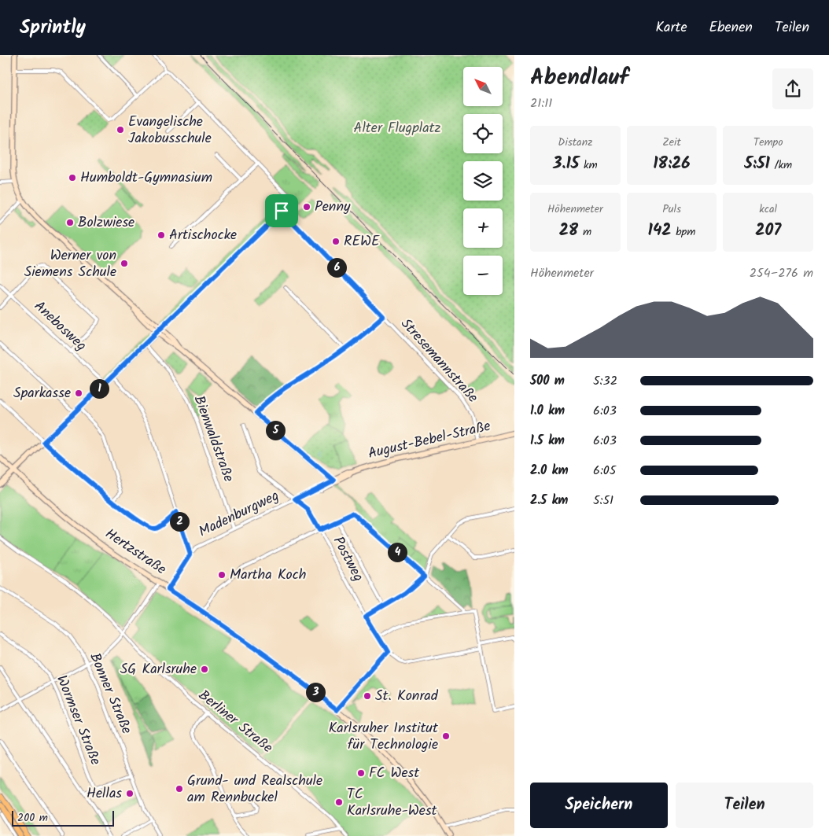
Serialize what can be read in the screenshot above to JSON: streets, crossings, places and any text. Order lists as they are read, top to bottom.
{
  "streets": {
    "street": [
      "Anebosweg",
      "Stresemannstraße",
      "Bienwaldstraße",
      "August-Bebel-Straße",
      "Madenburgweg",
      "Hertzstraße",
      "Postweg",
      "Bonner Straße",
      "Wormser Straße",
      "Berliner Straße"
    ]
  },
  "crossings": [
    ["Stresemannstraße", "August-Bebel-Straße"],
    ["Bienwaldstraße", "Madenburgweg"],
    ["August-Bebel-Straße", "Madenburgweg"],
    ["Madenburgweg", "Hertzstraße"],
    ["Madenburgweg", "Postweg"]
  ],
  "parks": ["Alter Flugplatz"],
  "places": [
    "Evangelische Jakobusschule",
    "Humboldt-Gymnasium",
    "Penny",
    "Bolzwiese",
    "Artischocke",
    "REWE",
    "Werner von Siemens Schule",
    "Sparkasse",
    "Martha Koch",
    "SG Karlsruhe",
    "St. Konrad",
    "Karlsruher Institut für Technologie",
    "FC West",
    "Grund- und Realschule am Rennbuckel",
    "Hellas",
    "TC Karlsruhe-West"
  ],
  "scale_bar": "200 m",
  "north": "top left",
  "page": {
    "header": "Sprintly",
    "nav": ["Karte", "Ebenen", "Teilen"],
    "heading": ["Abendlauf", "21:11"],
    "map_buttons": ["+", "−"],
    "stats": [
      ["Distanz", "3.15 km"],
      ["Zeit", "18:26"],
      ["Tempo", "5:51 /km"],
      ["Höhenmeter", "28 m"],
      ["Puls", "142 bpm"],
      ["kcal", "207"]
    ],
    "chart": ["Höhenmeter", "254–276 m"],
    "pins": [
      "6",
      "1",
      "5",
      "2",
      "4",
      "3"
    ],
    "list": [
      {
        "name": "500 m",
        "note": "5:32"
      },
      {
        "name": "1.0 km",
        "note": "6:03"
      },
      {
        "name": "1.5 km",
        "note": "6:03"
      },
      {
        "name": "2.0 km",
        "note": "6:05"
      },
      {
        "name": "2.5 km",
        "note": "5:51"
      }
    ],
    "buttons": ["Speichern", "Teilen"],
    "scale": "200 m"
  }
}
